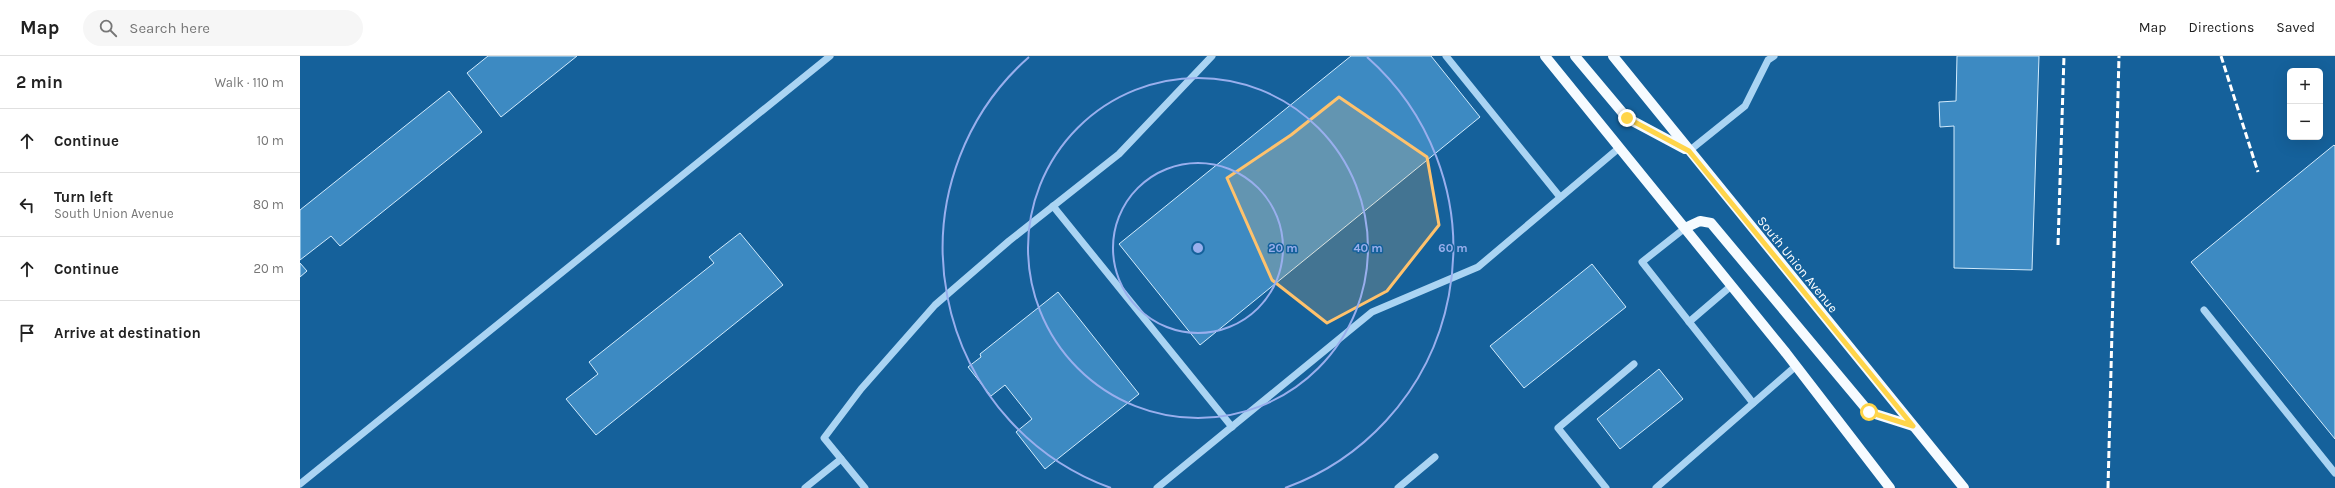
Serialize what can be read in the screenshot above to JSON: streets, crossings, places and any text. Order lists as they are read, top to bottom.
{
  "streets": {
    "main road": ["South Union Avenue"]
  },
  "page": {
    "header": "Map",
    "search": "Search here",
    "nav": ["Map", "Directions", "Saved"],
    "heading": ["2 min", "Walk · 110 m"],
    "map_buttons": ["+", "−"],
    "list": [
      ["Continue", "10 m"],
      ["Turn left", "South Union Avenue", "80 m"],
      ["Continue", "20 m"],
      "Arrive at destination"
    ]
  },
  "rings": ["20 m", "40 m", "60 m"]
}
